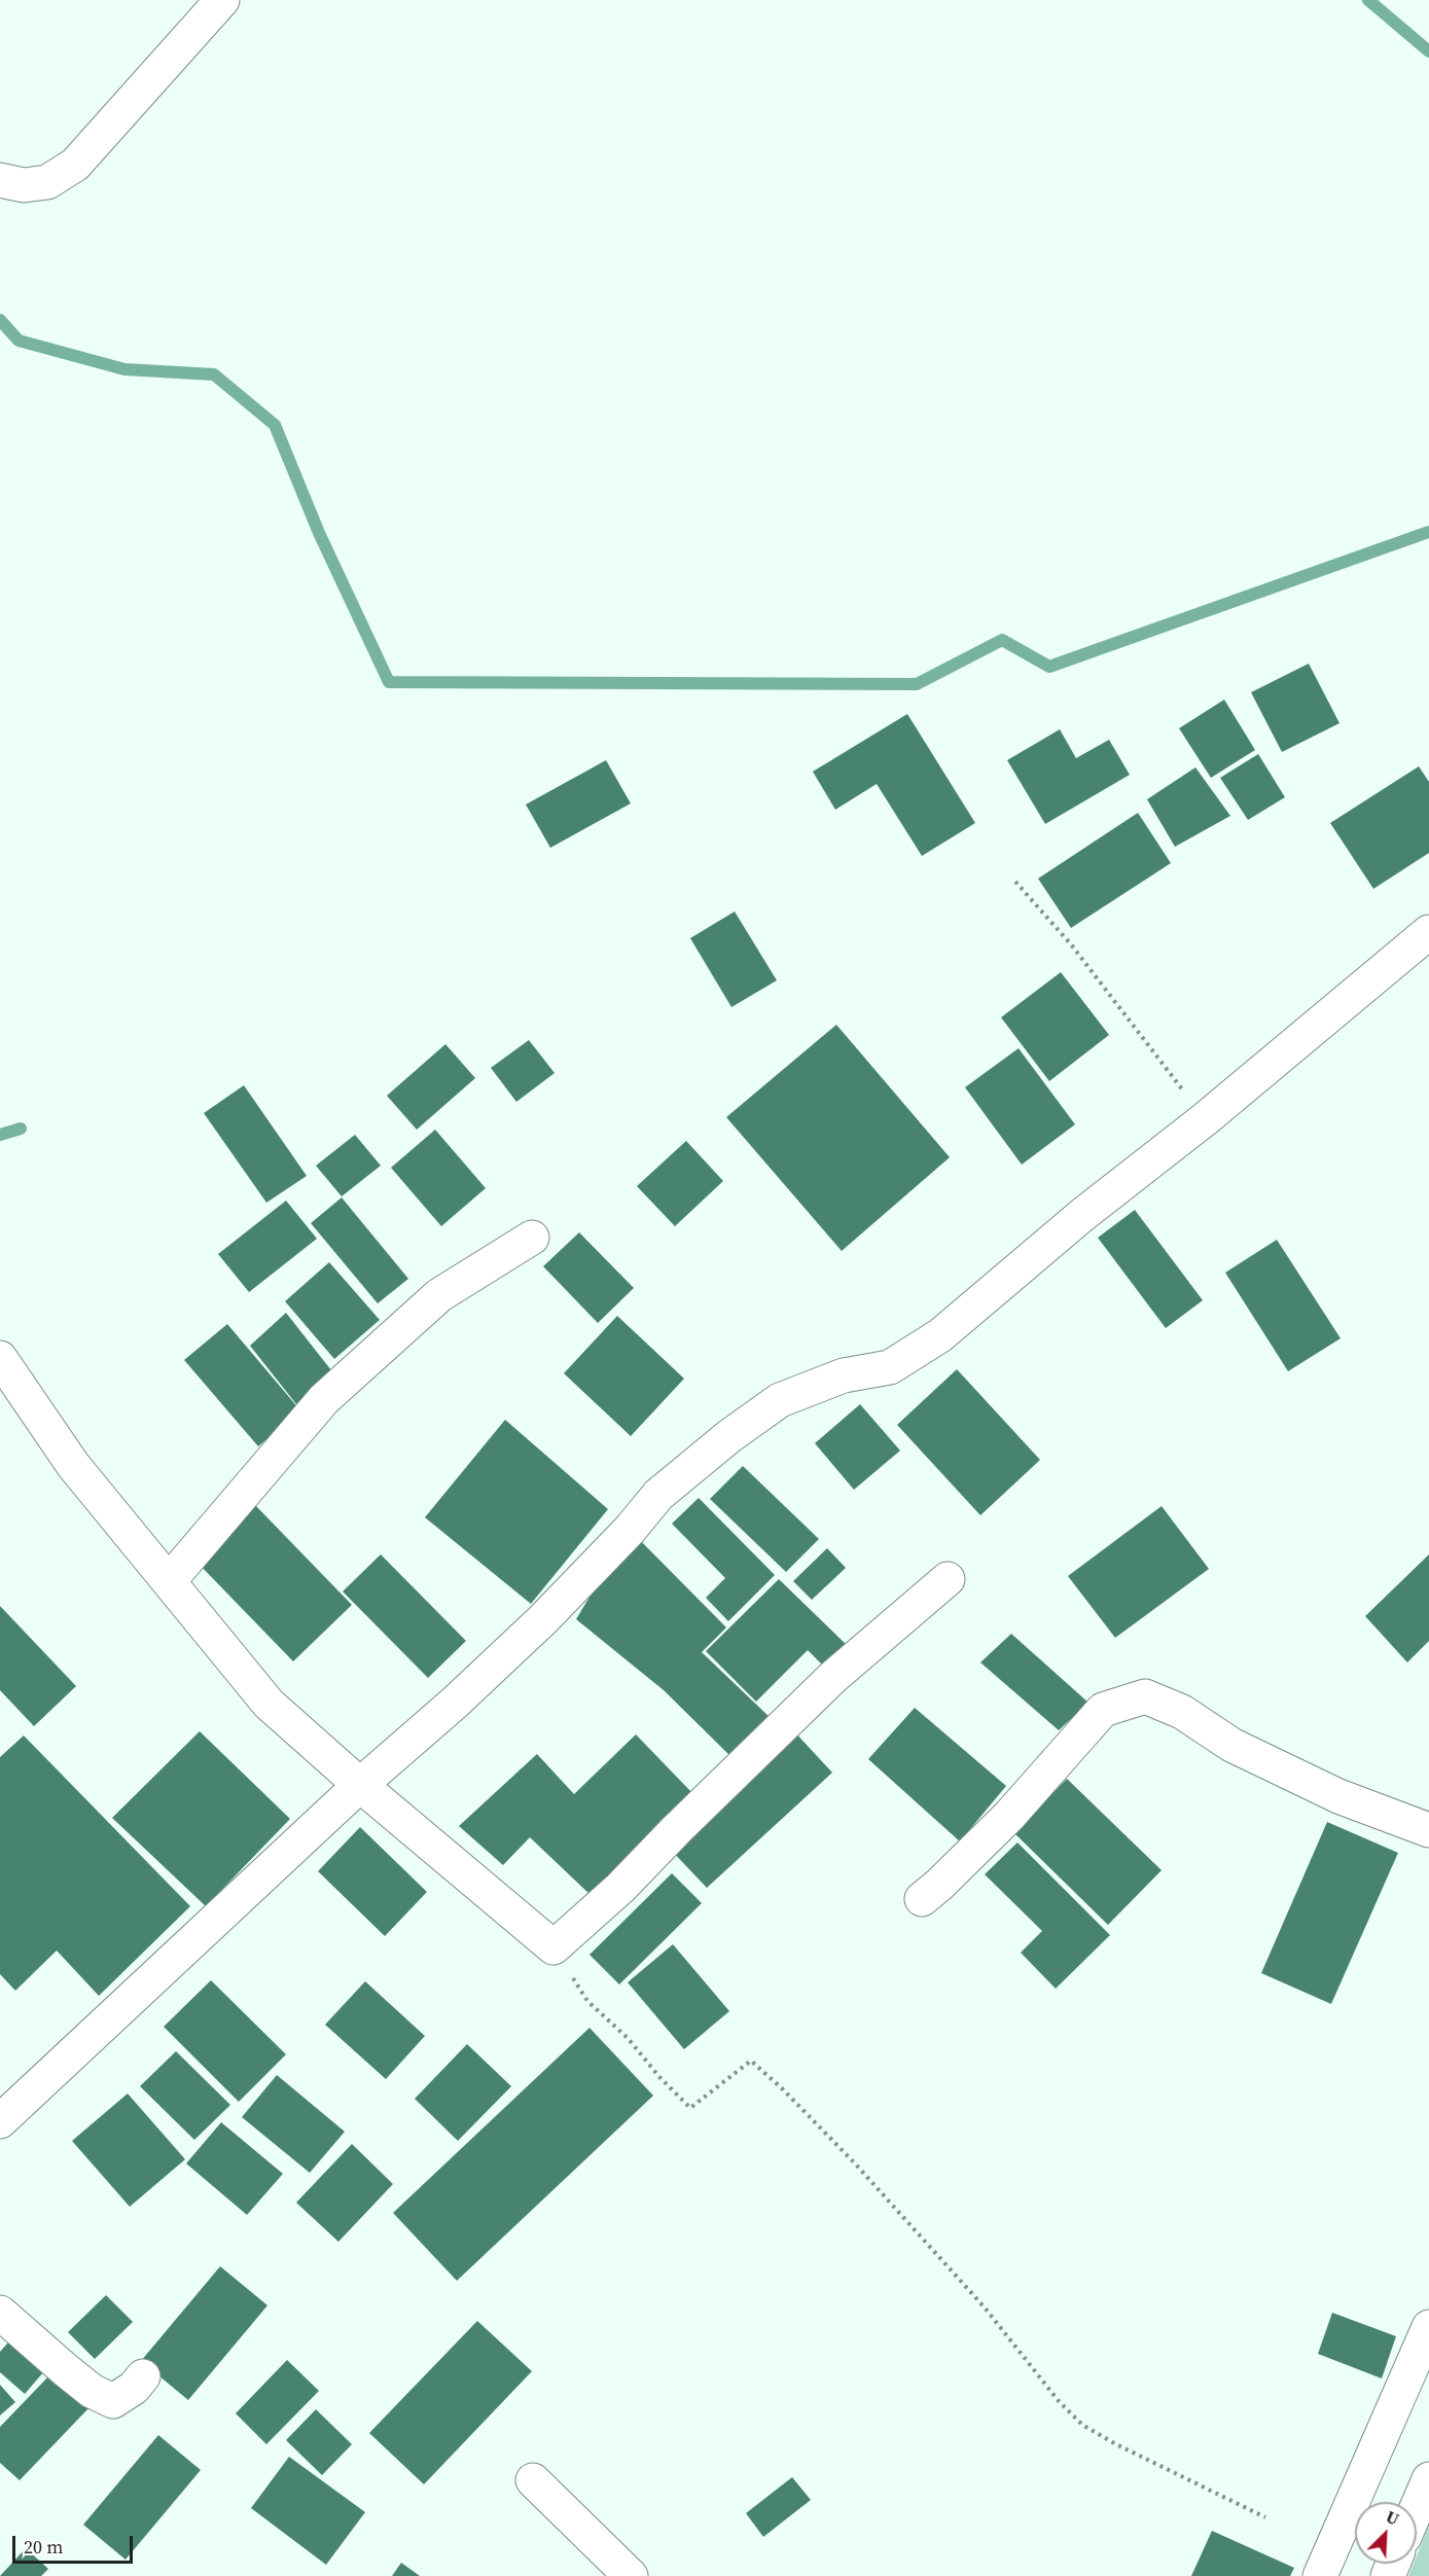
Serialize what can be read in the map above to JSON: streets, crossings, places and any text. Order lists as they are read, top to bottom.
{
  "scale_bar": "20 m",
  "north": "top right"
}
